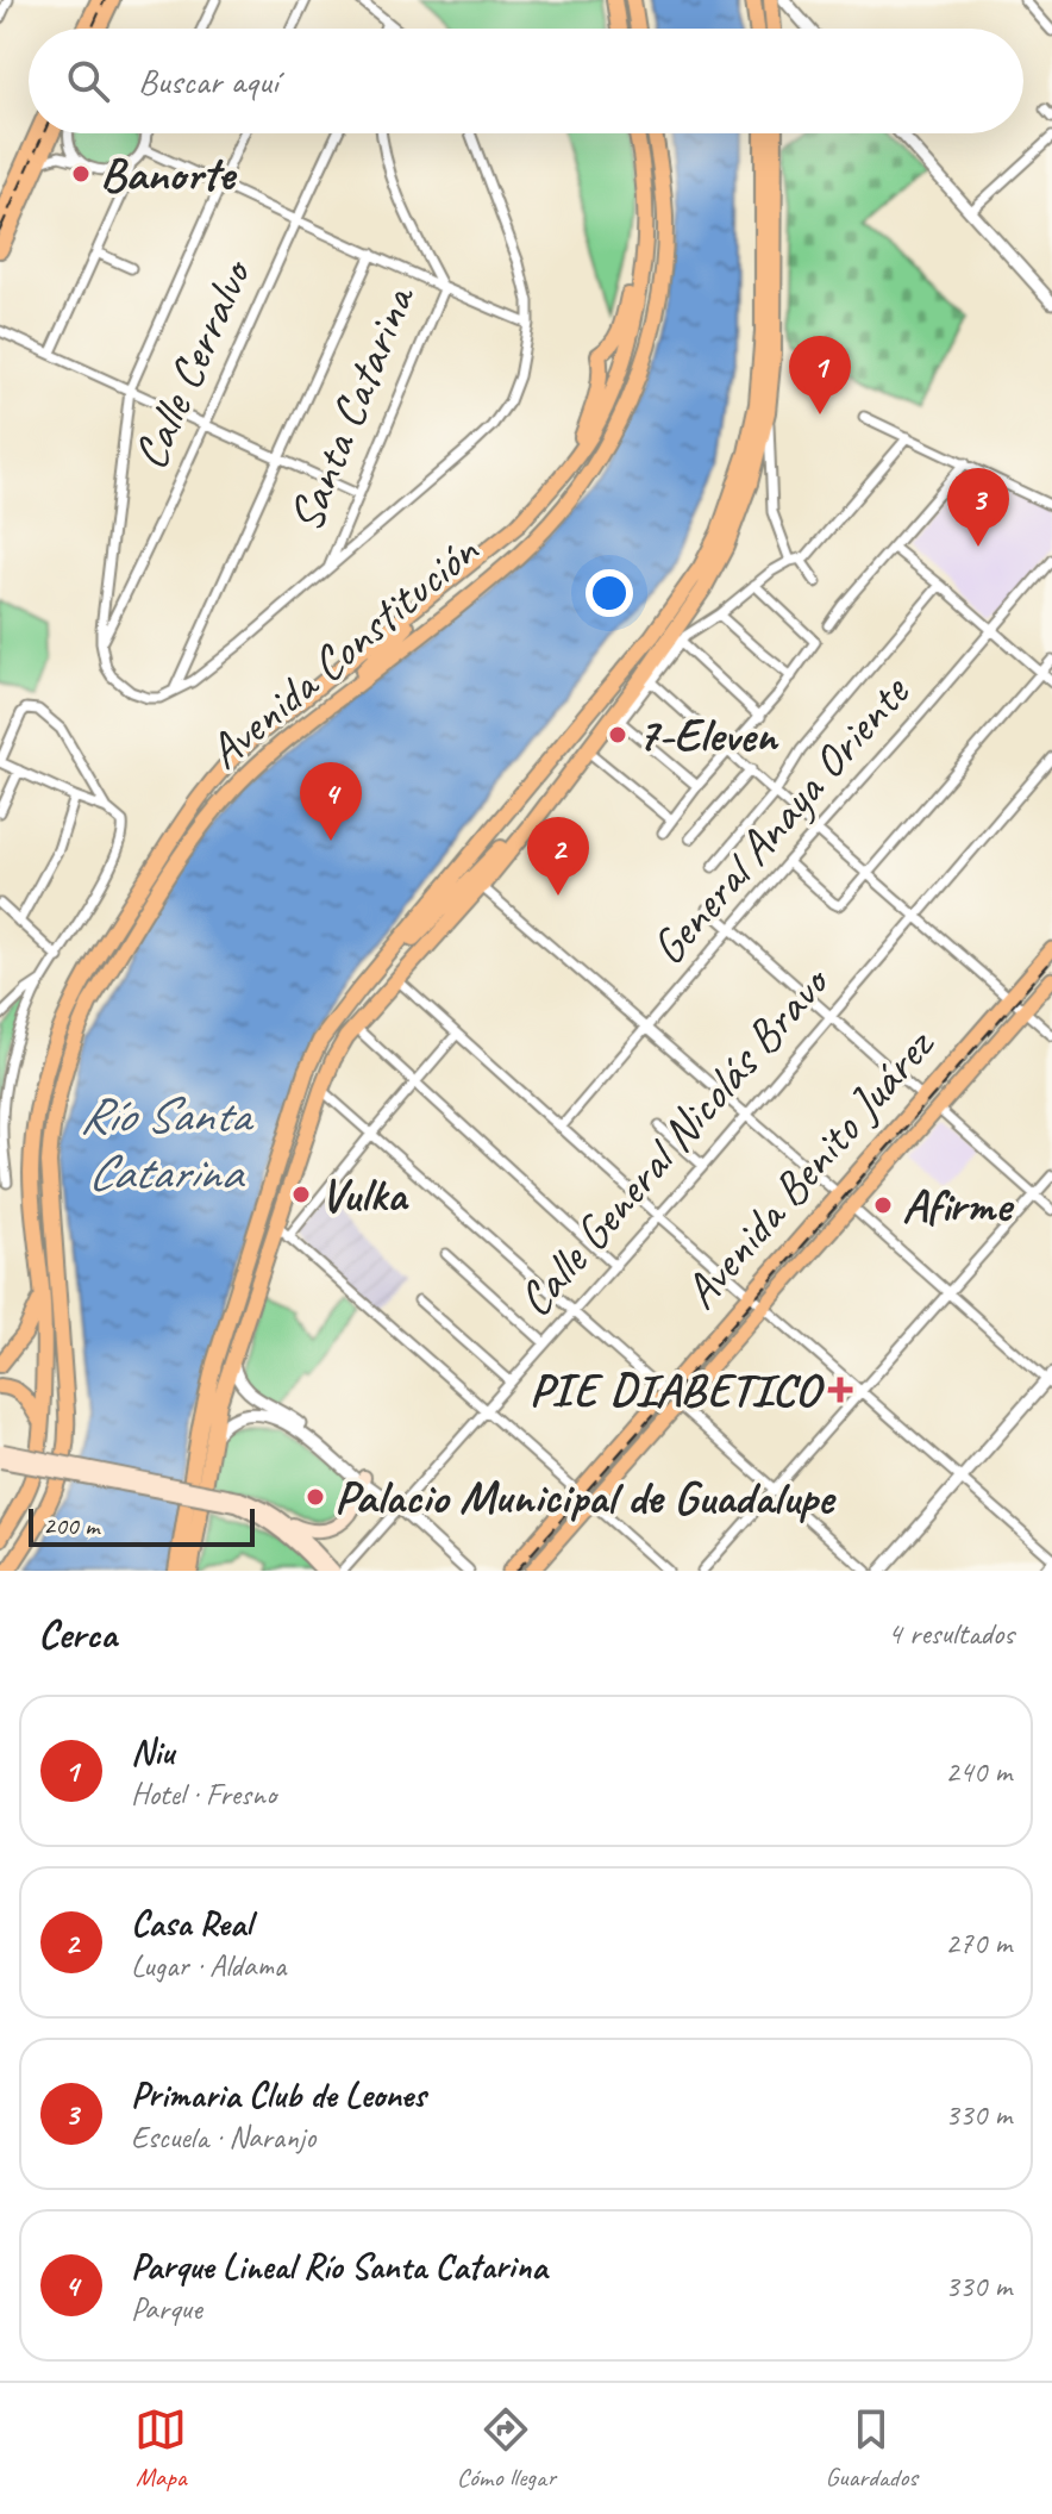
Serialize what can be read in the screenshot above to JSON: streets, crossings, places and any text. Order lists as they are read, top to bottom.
{
  "streets": {
    "highway": ["Avenida Constitución"],
    "main road": ["Avenida Benito Juárez"],
    "street": [
      "Calle Cerralvo",
      "Santa Catarina",
      "General Anaya Oriente",
      "Calle General Nicolás Bravo"
    ]
  },
  "water": ["Río Santa Catarina"],
  "places": {
    "other": [
      "Banorte",
      "7-Eleven",
      "Vulka",
      "Afirme",
      "Palacio Municipal de Guadalupe"
    ],
    "health": ["PIE DIABETICO"]
  },
  "scale_bar": "200 m",
  "page": {
    "search": "Buscar aquí",
    "pins": [
      "1",
      "3",
      "4",
      "2"
    ],
    "scale": "200 m",
    "heading": ["Cerca", "4 resultados"],
    "list": [
      {
        "mark": "1",
        "name": "Niu",
        "note": "Hotel · Fresno",
        "value": "240 m"
      },
      {
        "mark": "2",
        "name": "Casa Real",
        "note": "Lugar · Aldama",
        "value": "270 m"
      },
      {
        "mark": "3",
        "name": "Primaria Club de Leones",
        "note": "Escuela · Naranjo",
        "value": "330 m"
      },
      {
        "mark": "4",
        "name": "Parque Lineal Río Santa Catarina",
        "note": "Parque",
        "value": "330 m"
      }
    ],
    "nav": ["Mapa", "Cómo llegar", "Guardados"]
  }
}
